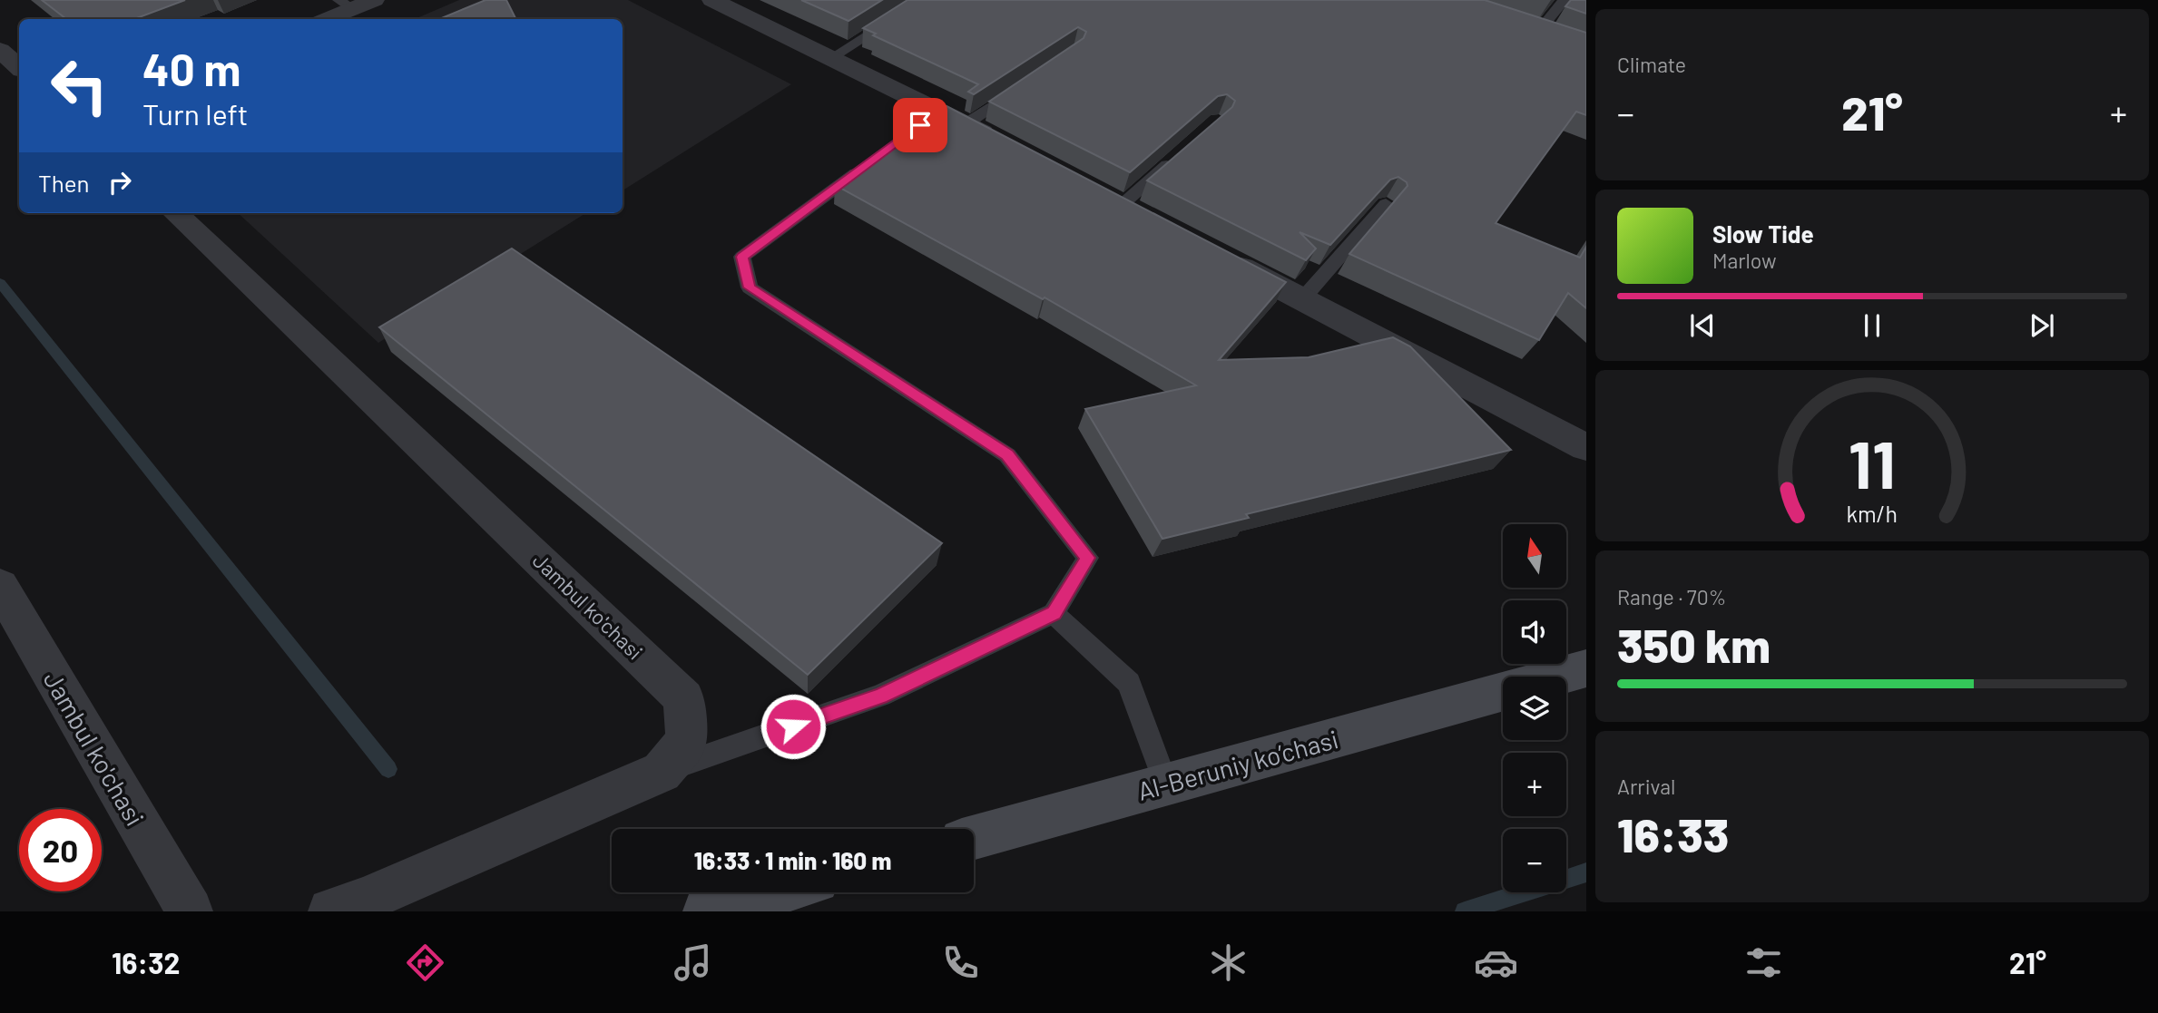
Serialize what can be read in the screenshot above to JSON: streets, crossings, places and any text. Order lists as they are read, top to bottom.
{
  "streets": {
    "main road": ["Al-Beruniy ko’chasi"],
    "street": ["Jambul ko'chasi"]
  },
  "north": "top",
  "page": {
    "tile": [
      "Climate",
      ["Range · 70%", "350 km"],
      ["Arrival", "16:33"]
    ],
    "turn": ["40 m", "Turn left"],
    "heat": ["−", "21°", "+"],
    "then": "Then",
    "song": ["Slow Tide", "Marlow"],
    "map_buttons": ["+", "−"],
    "limit": "20",
    "trip": "16:33 · 1 min · 160 m",
    "tabs": ["16:32", "21°"],
    "gauge": ["11", "km/h"]
  }
}
